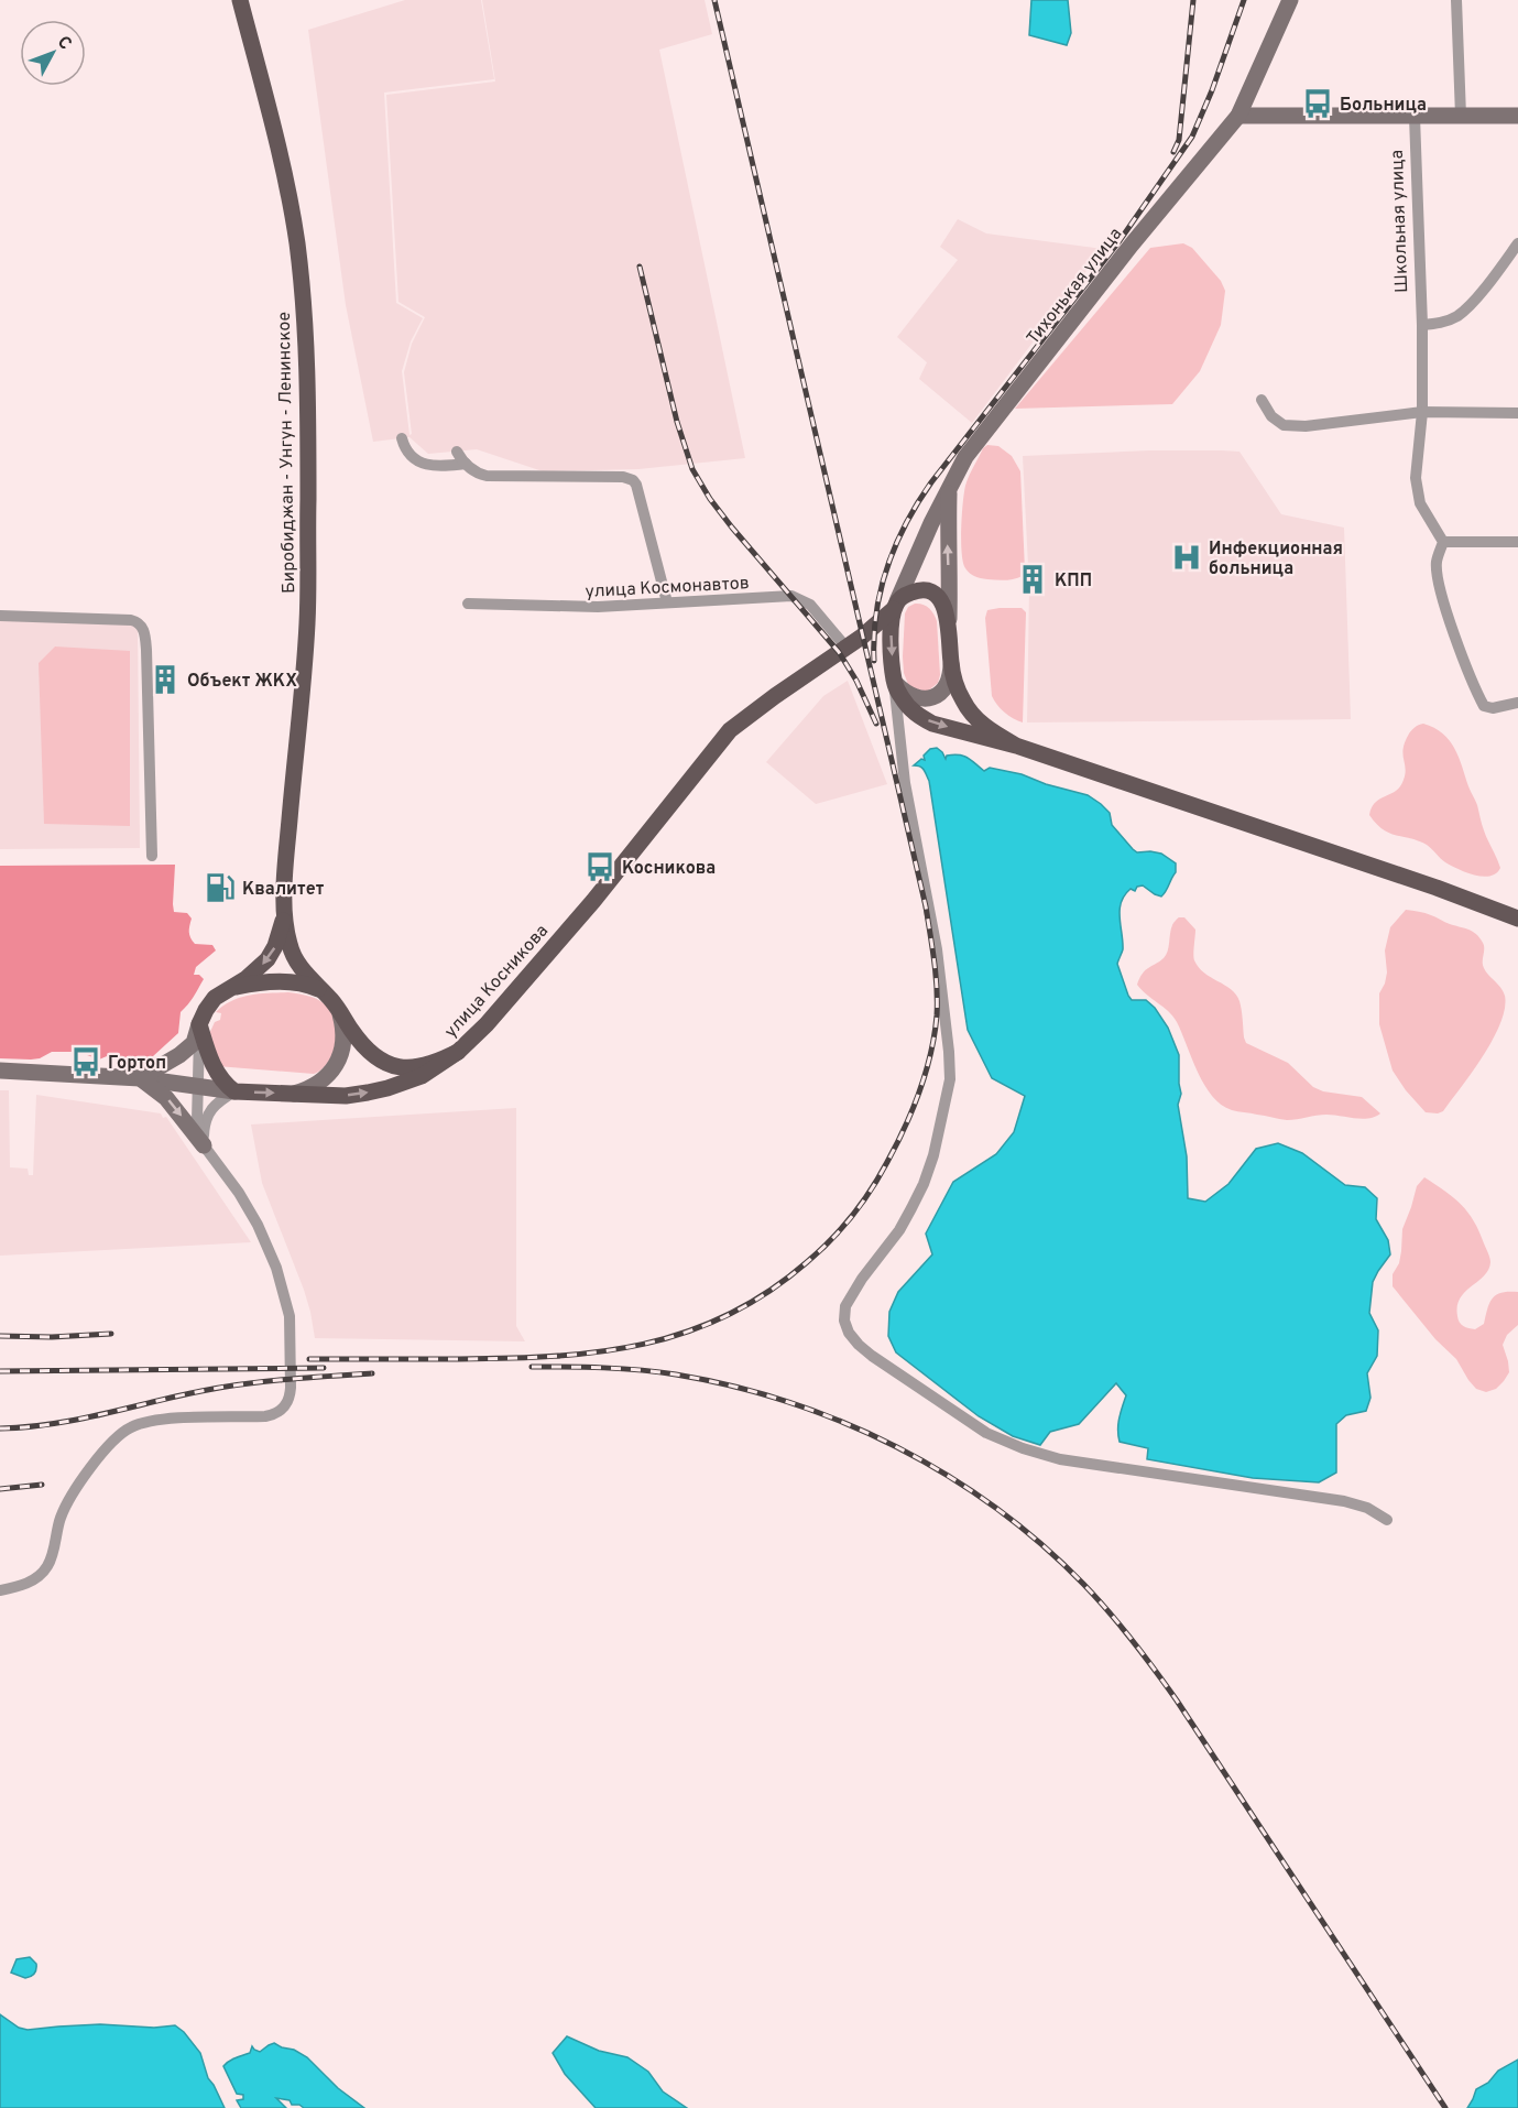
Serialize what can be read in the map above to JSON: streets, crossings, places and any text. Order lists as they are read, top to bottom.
{
  "streets": {
    "main road": ["Биробиджан - Унгун - Ленинское", "улица Косникова"],
    "street": ["Школьная улица", "Тихонькая улица", "улица Космонавтов"]
  },
  "crossings": [
    ["Тихонькая улица", "улица Косникова"],
    ["улица Космонавтов", "улица Косникова"]
  ],
  "places": {
    "bus stop": ["Больница", "Косникова", "Гортоп"],
    "hospital": ["Инфекционная больница"],
    "building": ["КПП", "Объект ЖКХ"],
    "fuel station": ["Квалитет"]
  },
  "north": "top right"
}
